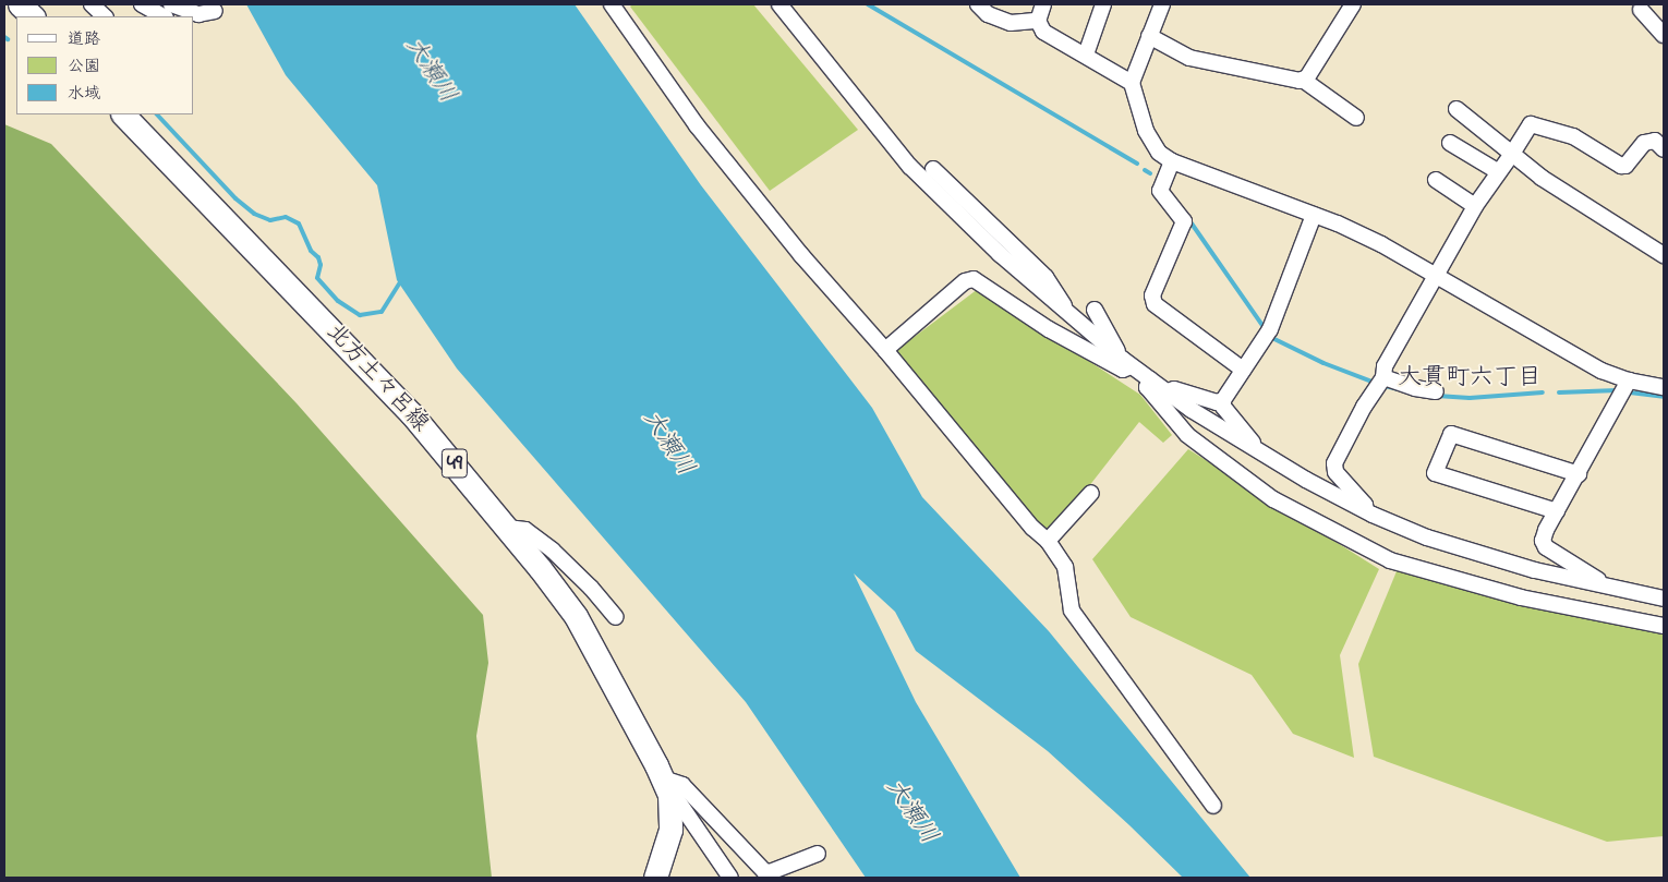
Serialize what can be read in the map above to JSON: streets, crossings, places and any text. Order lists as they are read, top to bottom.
{
  "streets": {
    "main road": ["北方土々呂線", "49"]
  },
  "districts": ["大貫町六丁目"],
  "water": ["大瀬川"],
  "legend": ["道路", "公園", "水域"]
}
